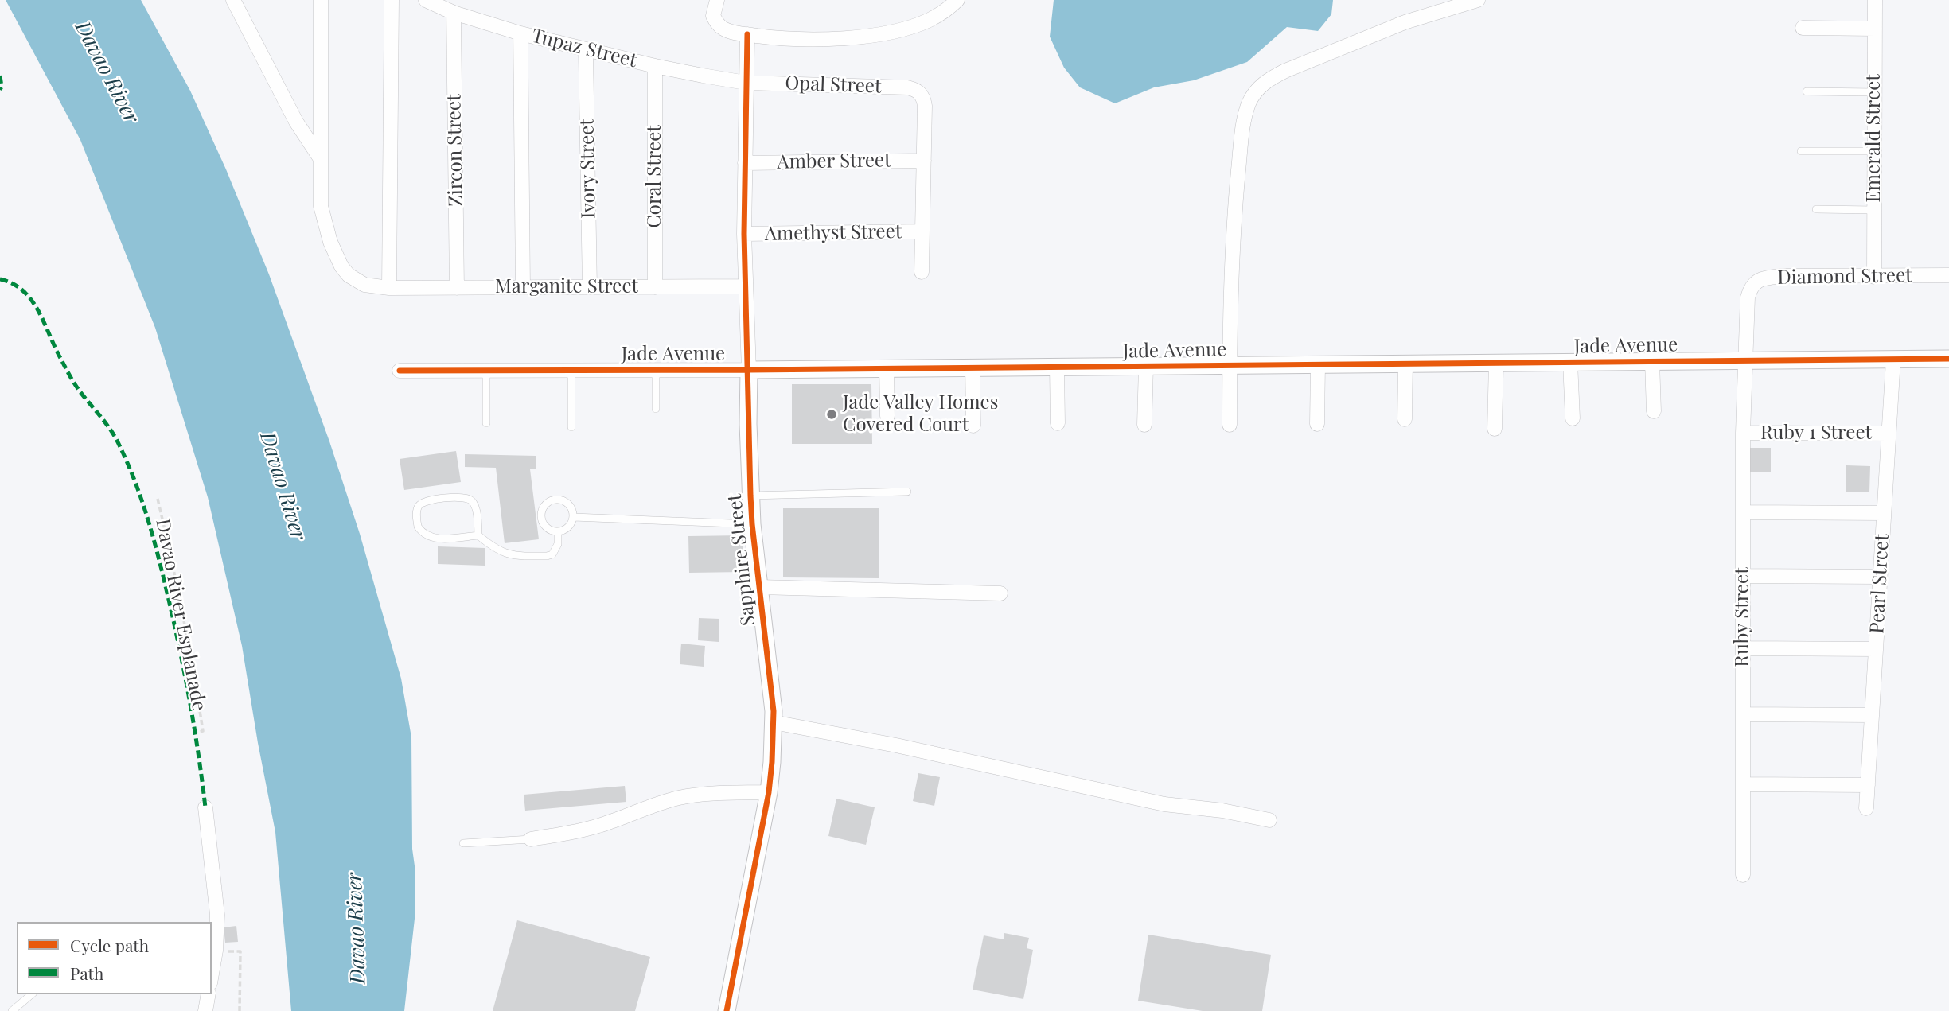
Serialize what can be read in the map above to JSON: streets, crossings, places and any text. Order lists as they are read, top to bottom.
{
  "streets": {
    "street": [
      "Tupaz Street",
      "Opal Street",
      "Emerald Street",
      "Zircon Street",
      "Amber Street",
      "Ivory Street",
      "Coral Street",
      "Amethyst Street",
      "Diamond Street",
      "Marganite Street",
      "Jade Avenue",
      "Ruby 1 Street",
      "Sapphire Street",
      "Pearl Street",
      "Ruby Street"
    ],
    "path": ["Davao River Esplanade"]
  },
  "crossings": [
    ["Tupaz Street", "Opal Street"],
    ["Tupaz Street", "Zircon Street"],
    ["Tupaz Street", "Ivory Street"],
    ["Tupaz Street", "Coral Street"],
    ["Tupaz Street", "Sapphire Street"],
    ["Opal Street", "Amber Street"],
    ["Opal Street", "Sapphire Street"],
    ["Emerald Street", "Diamond Street"],
    ["Zircon Street", "Marganite Street"],
    ["Amber Street", "Sapphire Street"],
    ["Ivory Street", "Marganite Street"],
    ["Coral Street", "Marganite Street"],
    ["Amethyst Street", "Sapphire Street"],
    ["Diamond Street", "Jade Avenue"],
    ["Diamond Street", "Ruby Street"],
    ["Marganite Street", "Sapphire Street"],
    ["Jade Avenue", "Sapphire Street"],
    ["Jade Avenue", "Pearl Street"],
    ["Jade Avenue", "Ruby Street"],
    ["Ruby 1 Street", "Pearl Street"],
    ["Ruby 1 Street", "Ruby Street"]
  ],
  "water": ["Davao River"],
  "places": ["Jade Valley Homes Covered Court"],
  "legend": ["Cycle path", "Path"]
}
